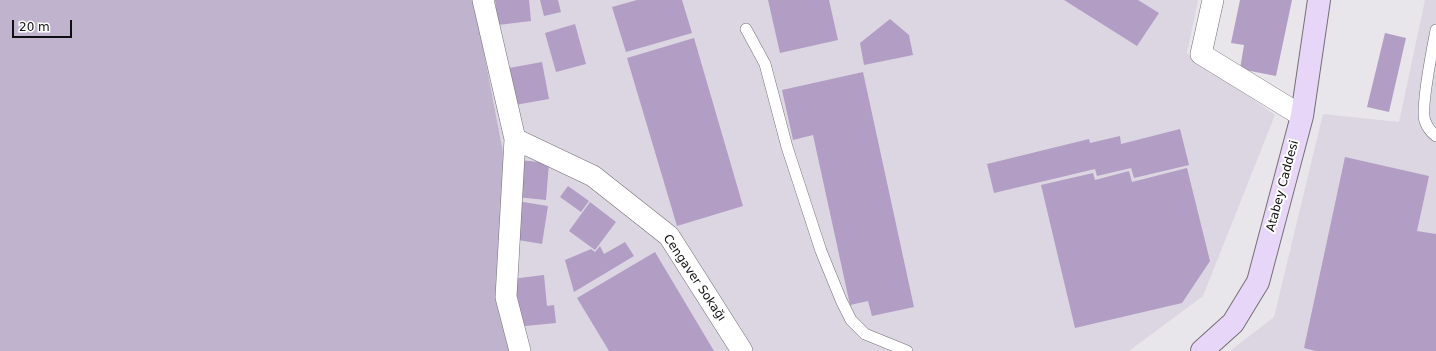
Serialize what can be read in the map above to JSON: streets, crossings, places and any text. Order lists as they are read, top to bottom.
{
  "streets": {
    "main road": ["Atabey Caddesi"],
    "street": ["Cengaver Sokağı"]
  },
  "scale_bar": "20 m"
}
